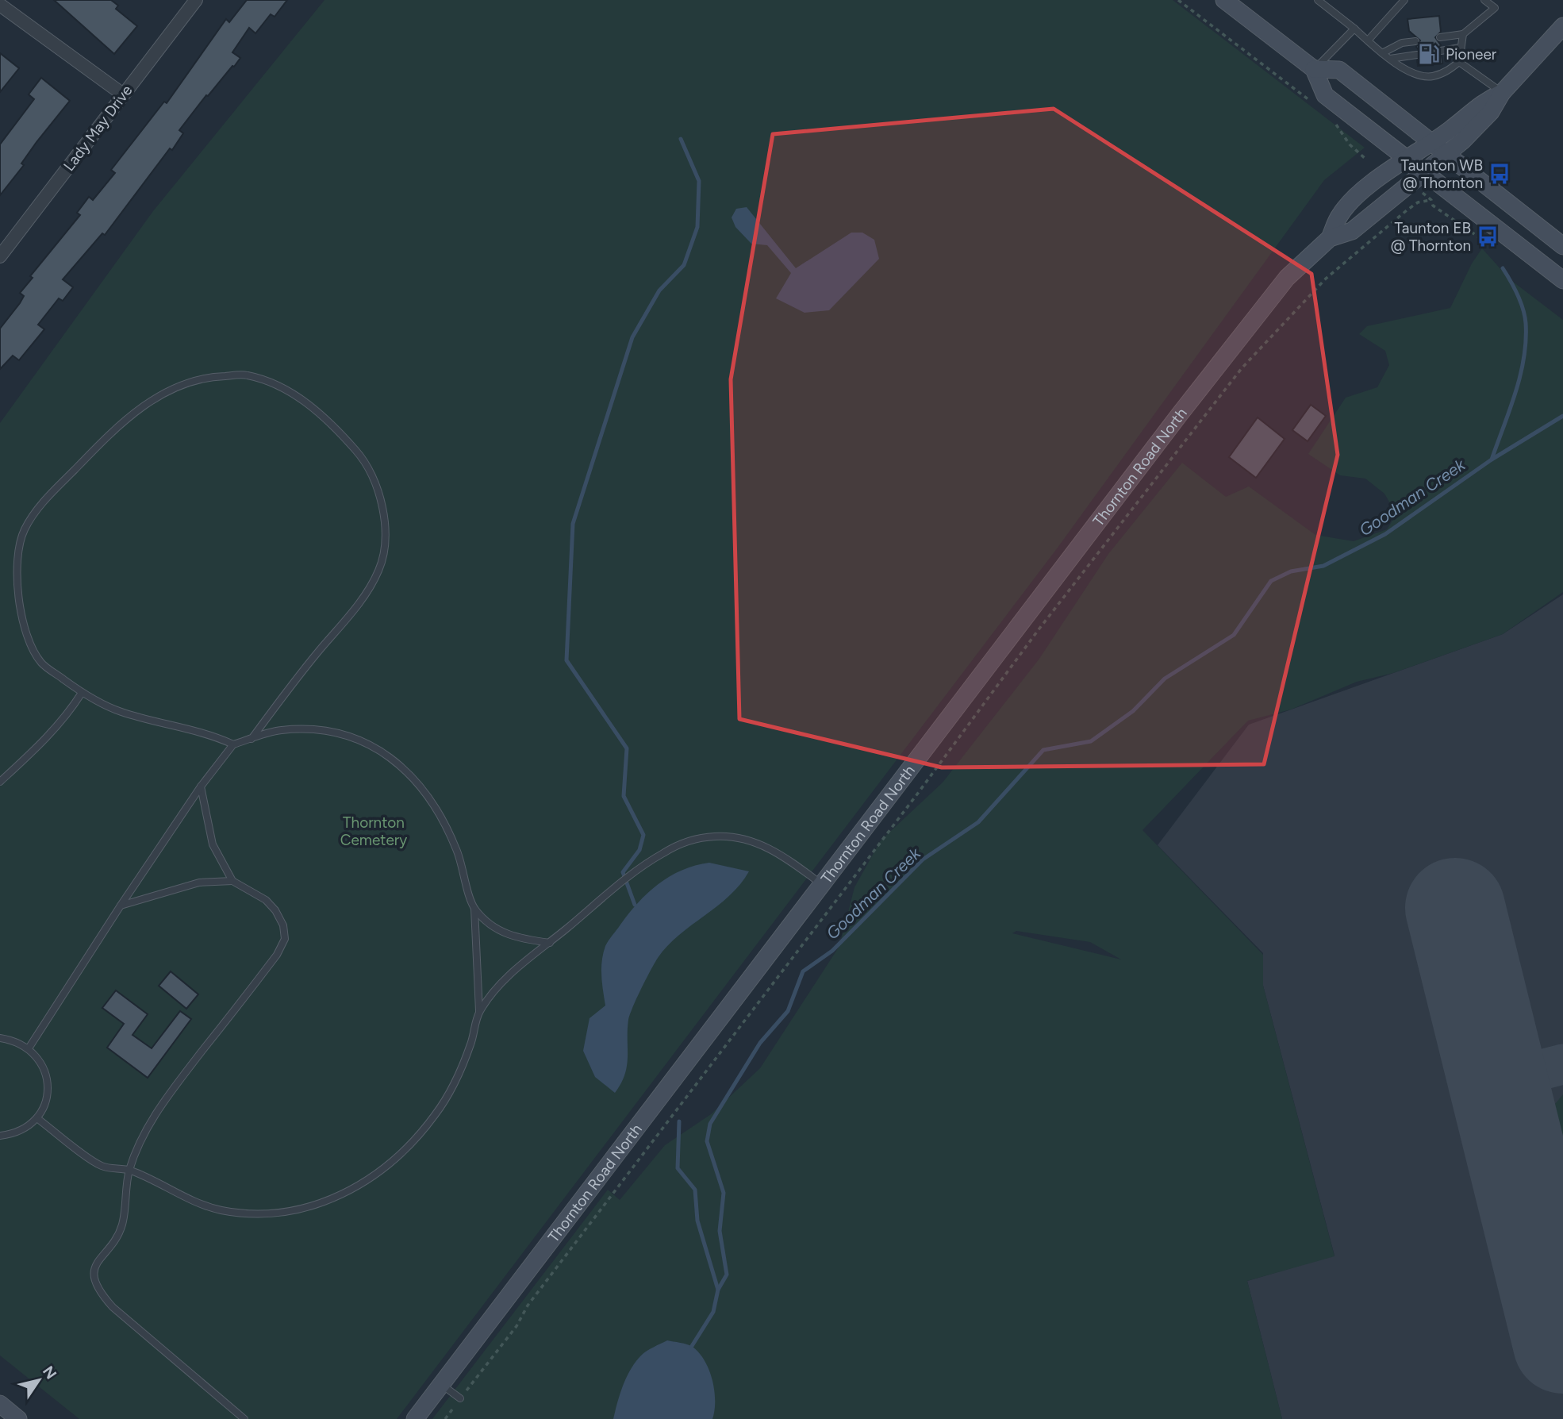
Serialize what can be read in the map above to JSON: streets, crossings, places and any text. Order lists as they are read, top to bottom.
{
  "streets": {
    "main road": ["Thornton Road North"],
    "street": ["Lady May Drive"]
  },
  "water": ["Goodman Creek"],
  "parks": ["Thornton Cemetery"],
  "places": {
    "fuel station": ["Pioneer"],
    "bus stop": ["Taunton WB @ Thornton", "Taunton EB @ Thornton"]
  },
  "north": "top right"
}
